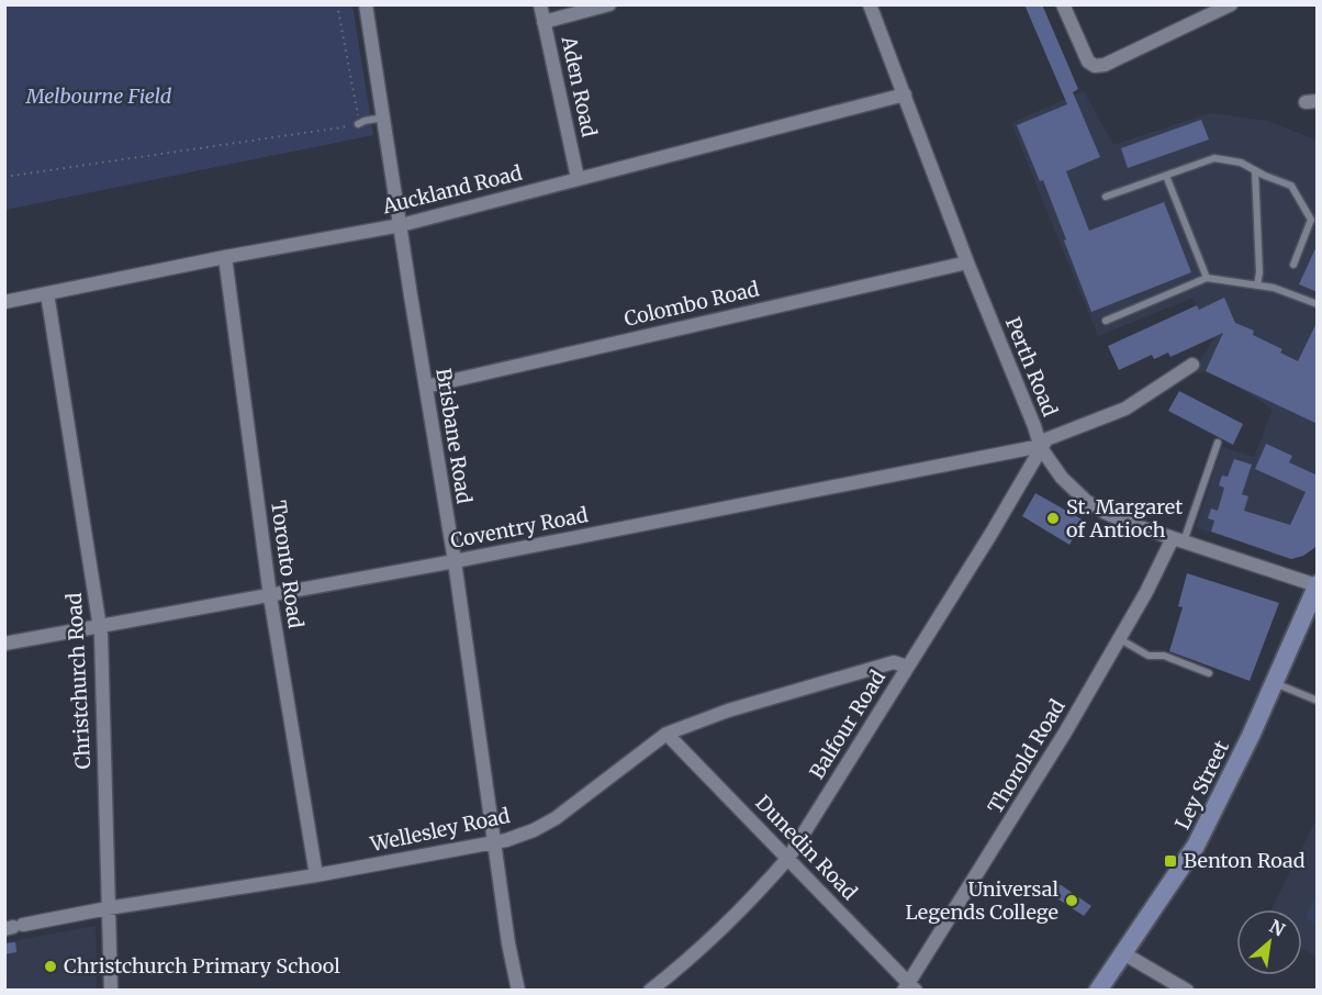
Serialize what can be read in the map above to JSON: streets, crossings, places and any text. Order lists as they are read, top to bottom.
{
  "streets": {
    "street": [
      "Aden Road",
      "Auckland Road",
      "Colombo Road",
      "Perth Road",
      "Brisbane Road",
      "Coventry Road",
      "Toronto Road",
      "Christchurch Road",
      "Balfour Road",
      "Thorold Road",
      "Ley Street",
      "Wellesley Road",
      "Dunedin Road"
    ]
  },
  "crossings": [
    ["Aden Road", "Auckland Road"],
    ["Auckland Road", "Perth Road"],
    ["Auckland Road", "Brisbane Road"],
    ["Auckland Road", "Toronto Road"],
    ["Auckland Road", "Christchurch Road"],
    ["Colombo Road", "Perth Road"],
    ["Colombo Road", "Brisbane Road"],
    ["Perth Road", "Coventry Road"],
    ["Perth Road", "Balfour Road"],
    ["Perth Road", "Thorold Road"],
    ["Perth Road", "Ley Street"],
    ["Brisbane Road", "Coventry Road"],
    ["Brisbane Road", "Wellesley Road"],
    ["Coventry Road", "Toronto Road"],
    ["Coventry Road", "Christchurch Road"],
    ["Coventry Road", "Balfour Road"],
    ["Toronto Road", "Wellesley Road"],
    ["Christchurch Road", "Wellesley Road"],
    ["Balfour Road", "Wellesley Road"],
    ["Balfour Road", "Dunedin Road"],
    ["Thorold Road", "Dunedin Road"],
    ["Wellesley Road", "Dunedin Road"]
  ],
  "parks": ["Melbourne Field"],
  "places": {
    "other": ["St. Margaret of Antioch", "Universal Legends College", "Christchurch Primary School"],
    "transit": ["Benton Road"]
  },
  "north": "top right"
}
